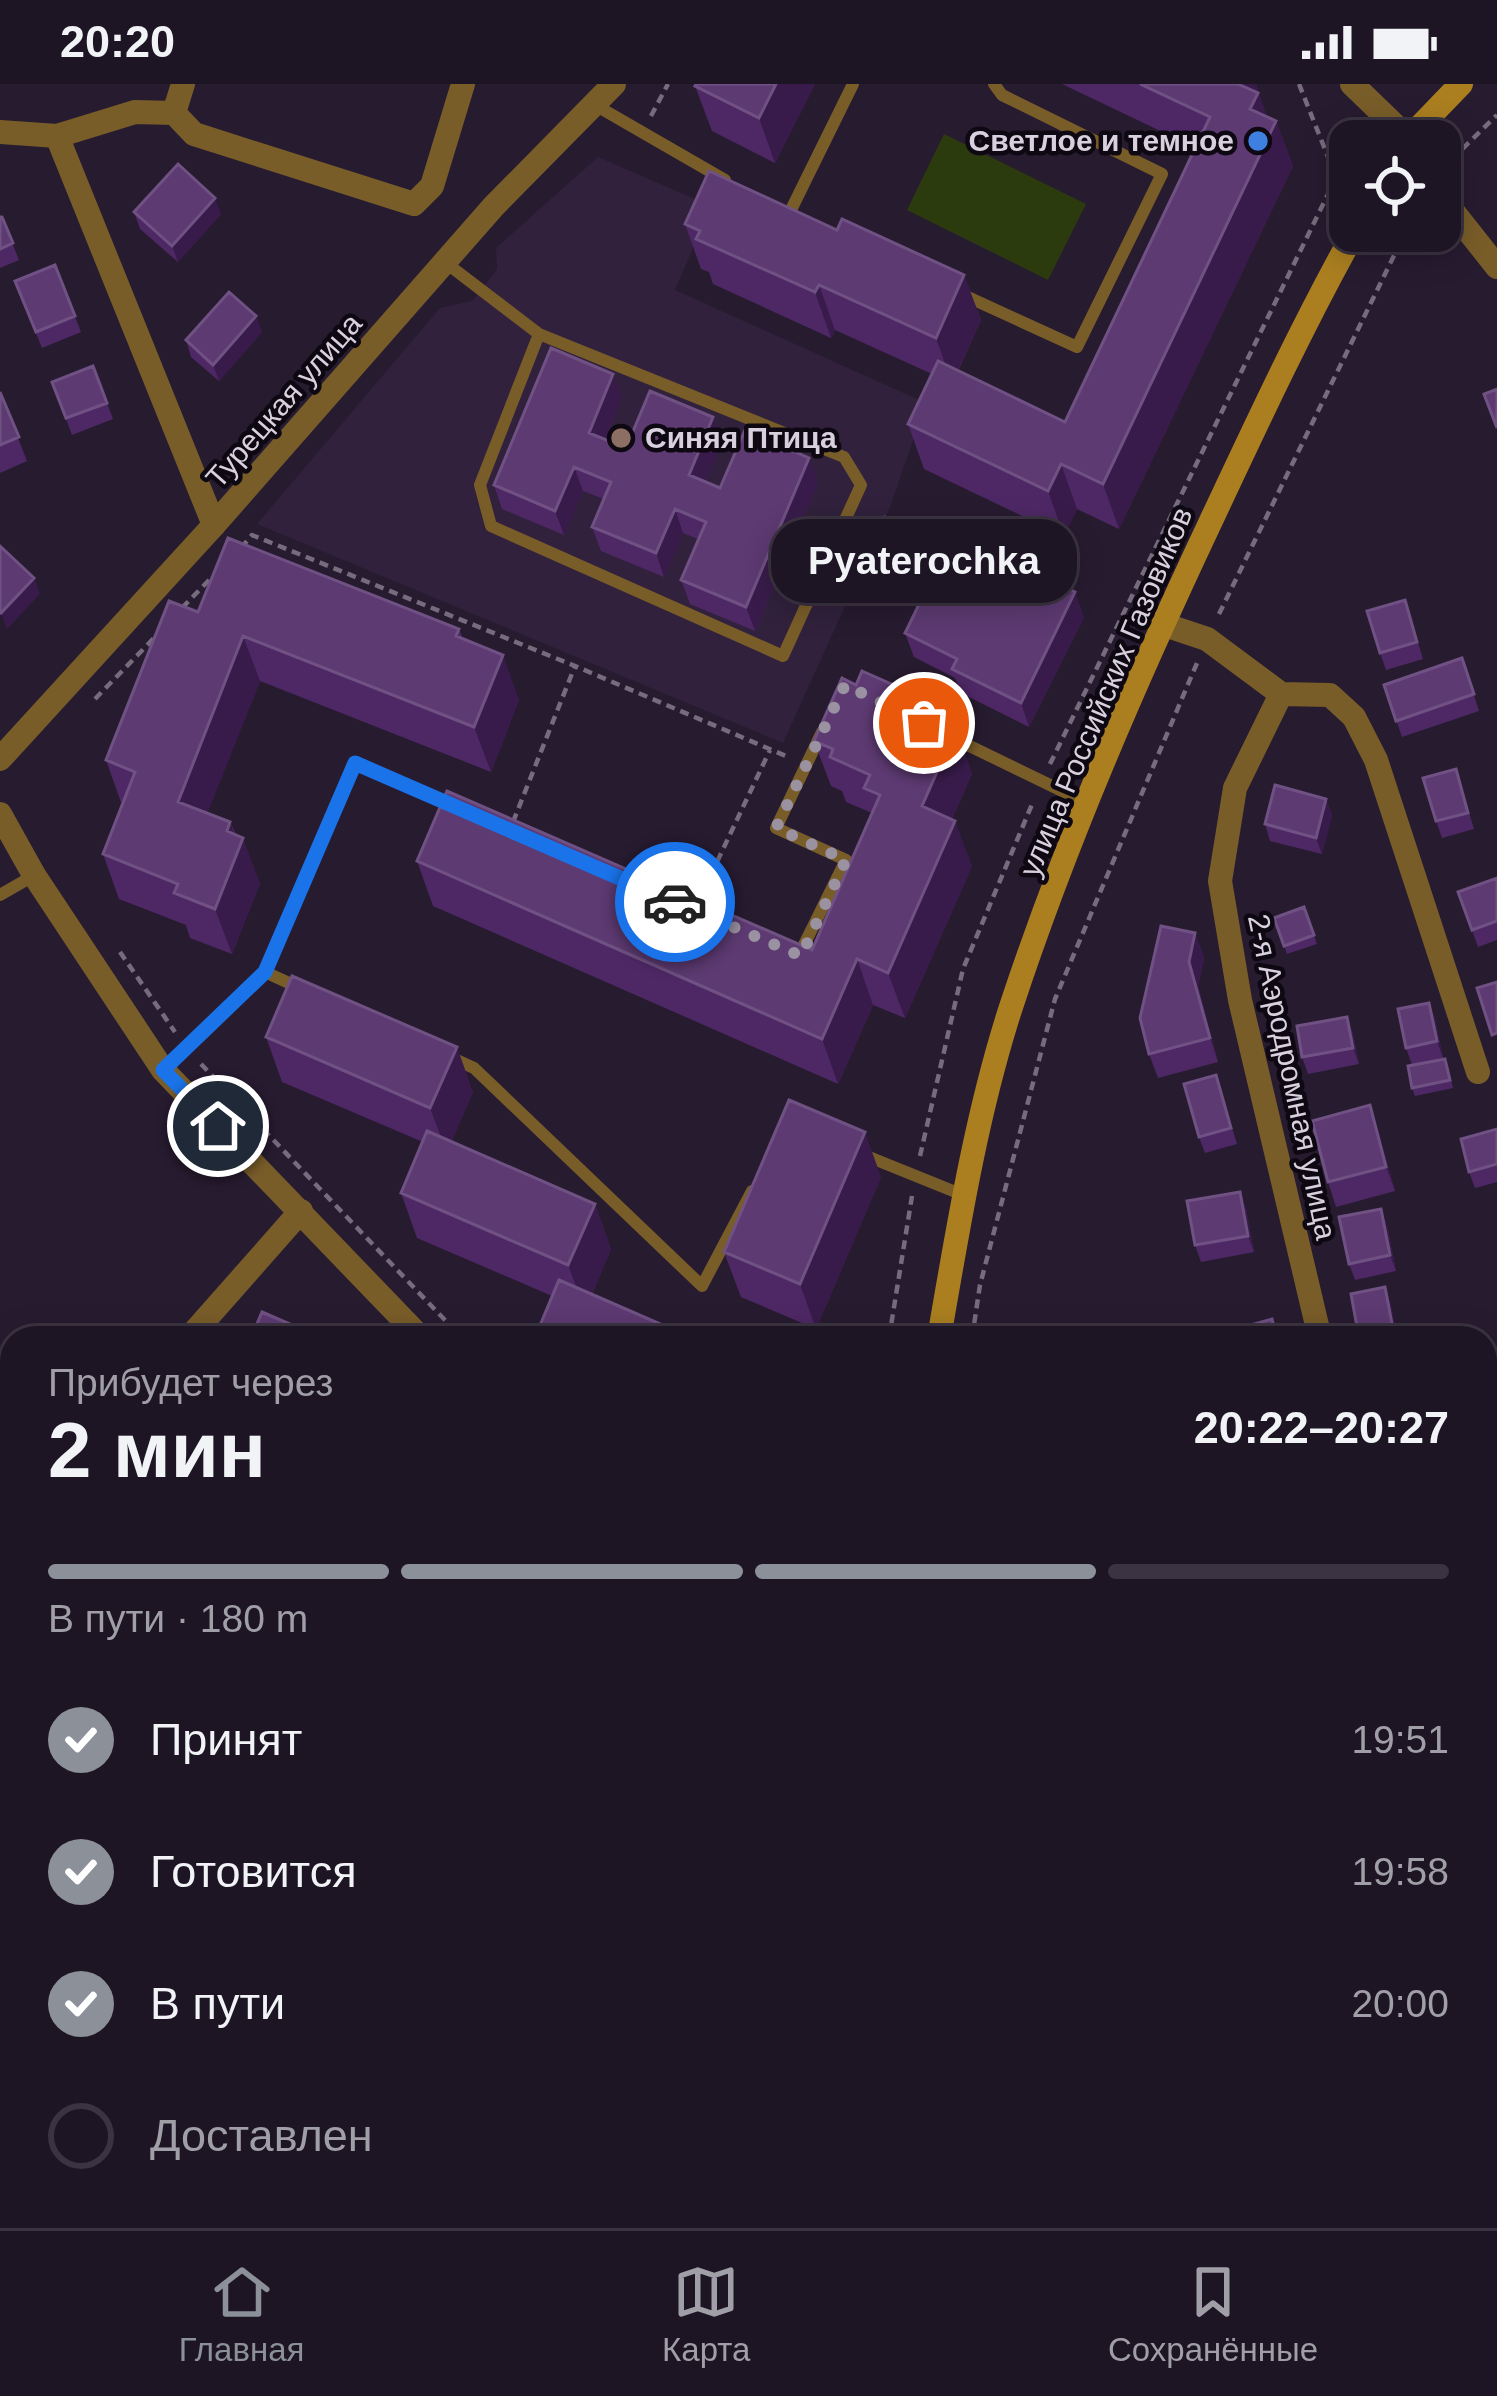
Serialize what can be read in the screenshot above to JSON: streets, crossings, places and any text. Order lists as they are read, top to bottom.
{
  "streets": {
    "main road": ["улица Российских Газовиков"],
    "street": ["Турецкая улица", "2-я Аэродромная улица"]
  },
  "places": ["Светлое и темное", "Синяя Птица", "Pyaterochka"],
  "page": {
    "status": "20:20",
    "bubble": "Pyaterochka",
    "heading": ["2 мин", "Прибудет через", "20:22–20:27"],
    "bar": "В пути · 180 m",
    "list": [
      ["Принят", "19:51"],
      ["Готовится", "19:58"],
      ["В пути", "20:00"],
      "Доставлен"
    ],
    "tabs": ["Главная", "Карта", "Сохранённые"]
  }
}
